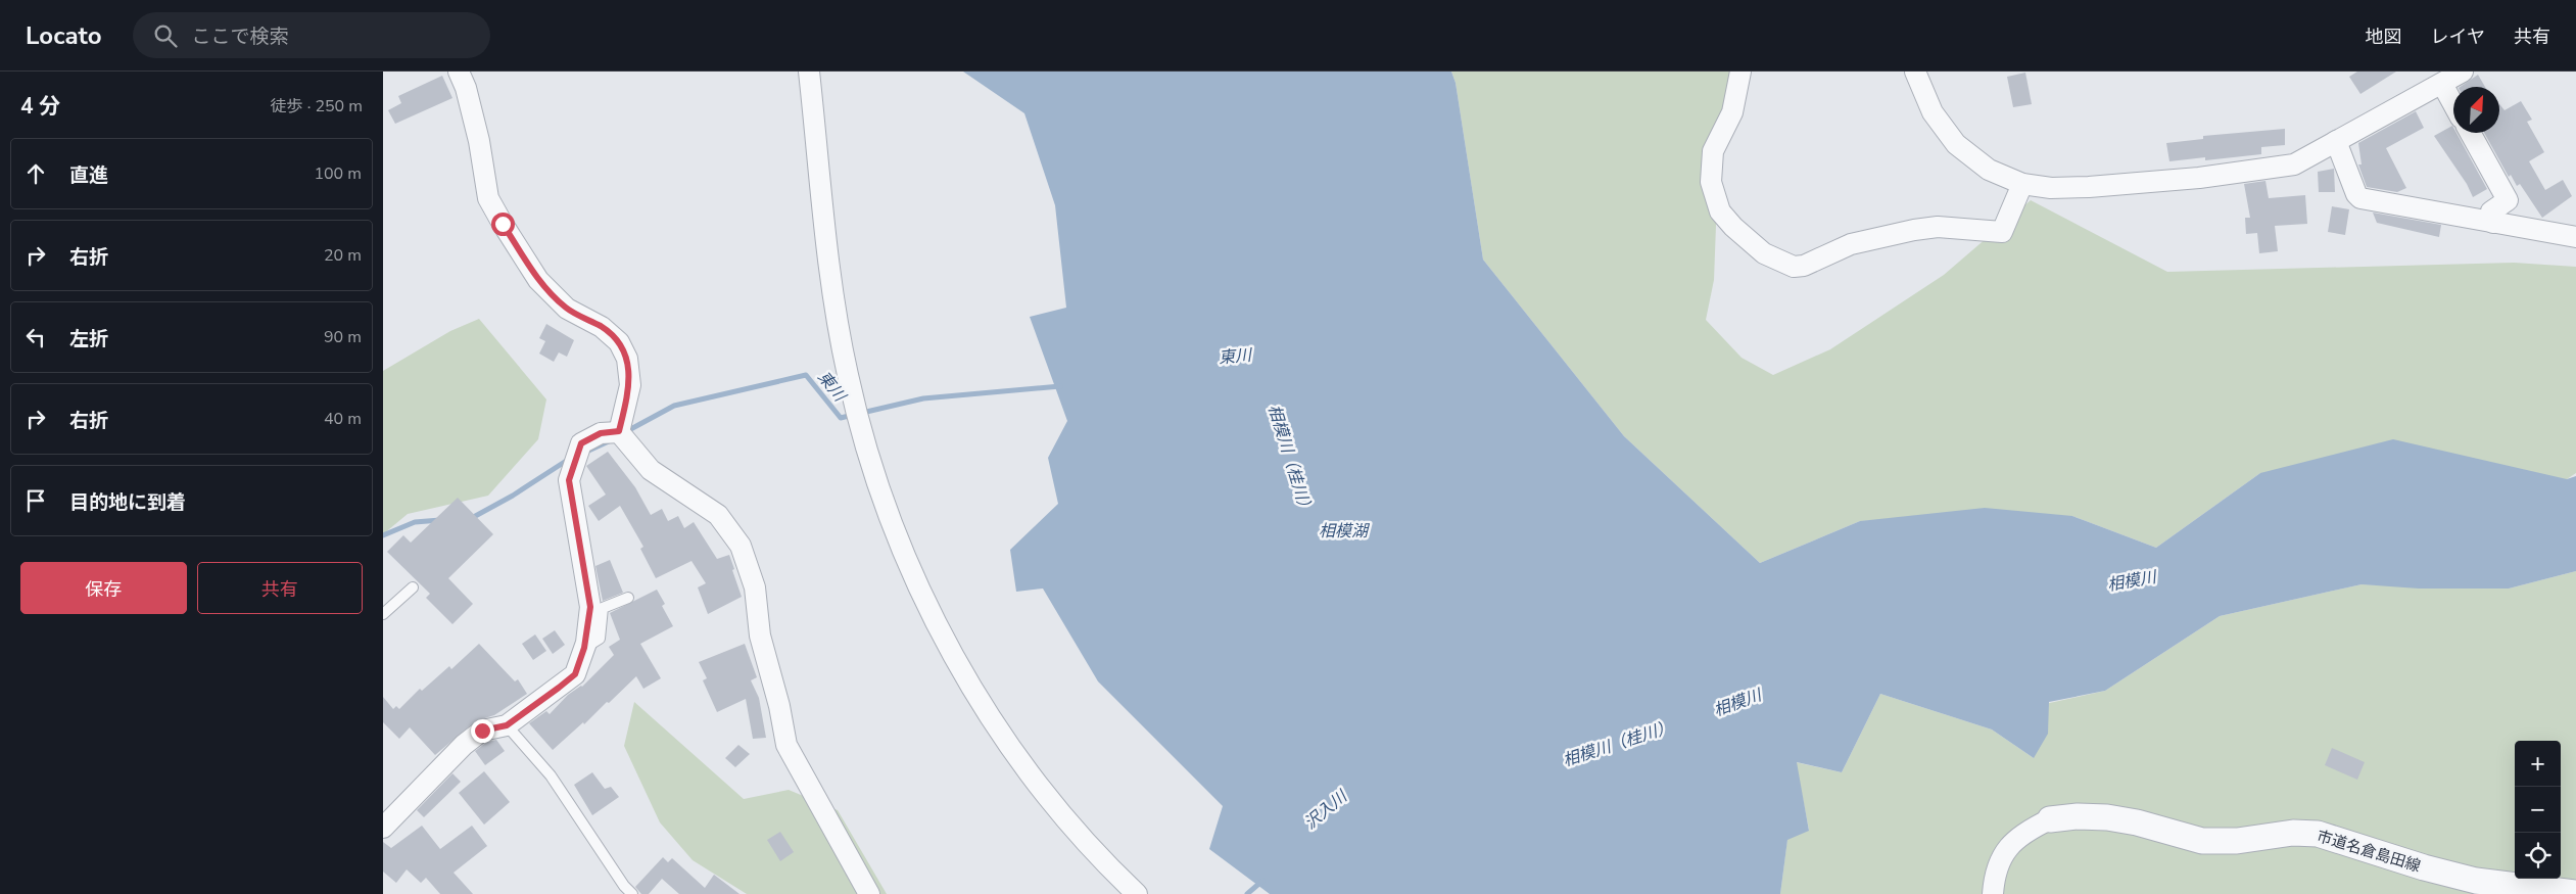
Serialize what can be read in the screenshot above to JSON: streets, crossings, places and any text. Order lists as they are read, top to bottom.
{
  "streets": {
    "street": ["市道名倉島田線"]
  },
  "water": [
    "東川",
    "相模川（桂川）",
    "相模湖",
    "相模川",
    "沢入川"
  ],
  "north": "top right",
  "page": {
    "header": "Locato",
    "search": "ここで検索",
    "nav": ["地図", "レイヤ", "共有"],
    "heading": ["4 分", "徒歩 · 250 m"],
    "list": [
      ["直進", "100 m"],
      ["右折", "20 m"],
      ["左折", "90 m"],
      ["右折", "40 m"],
      "目的地に到着"
    ],
    "buttons": ["保存", "共有"],
    "map_buttons": ["+", "−"]
  }
}
